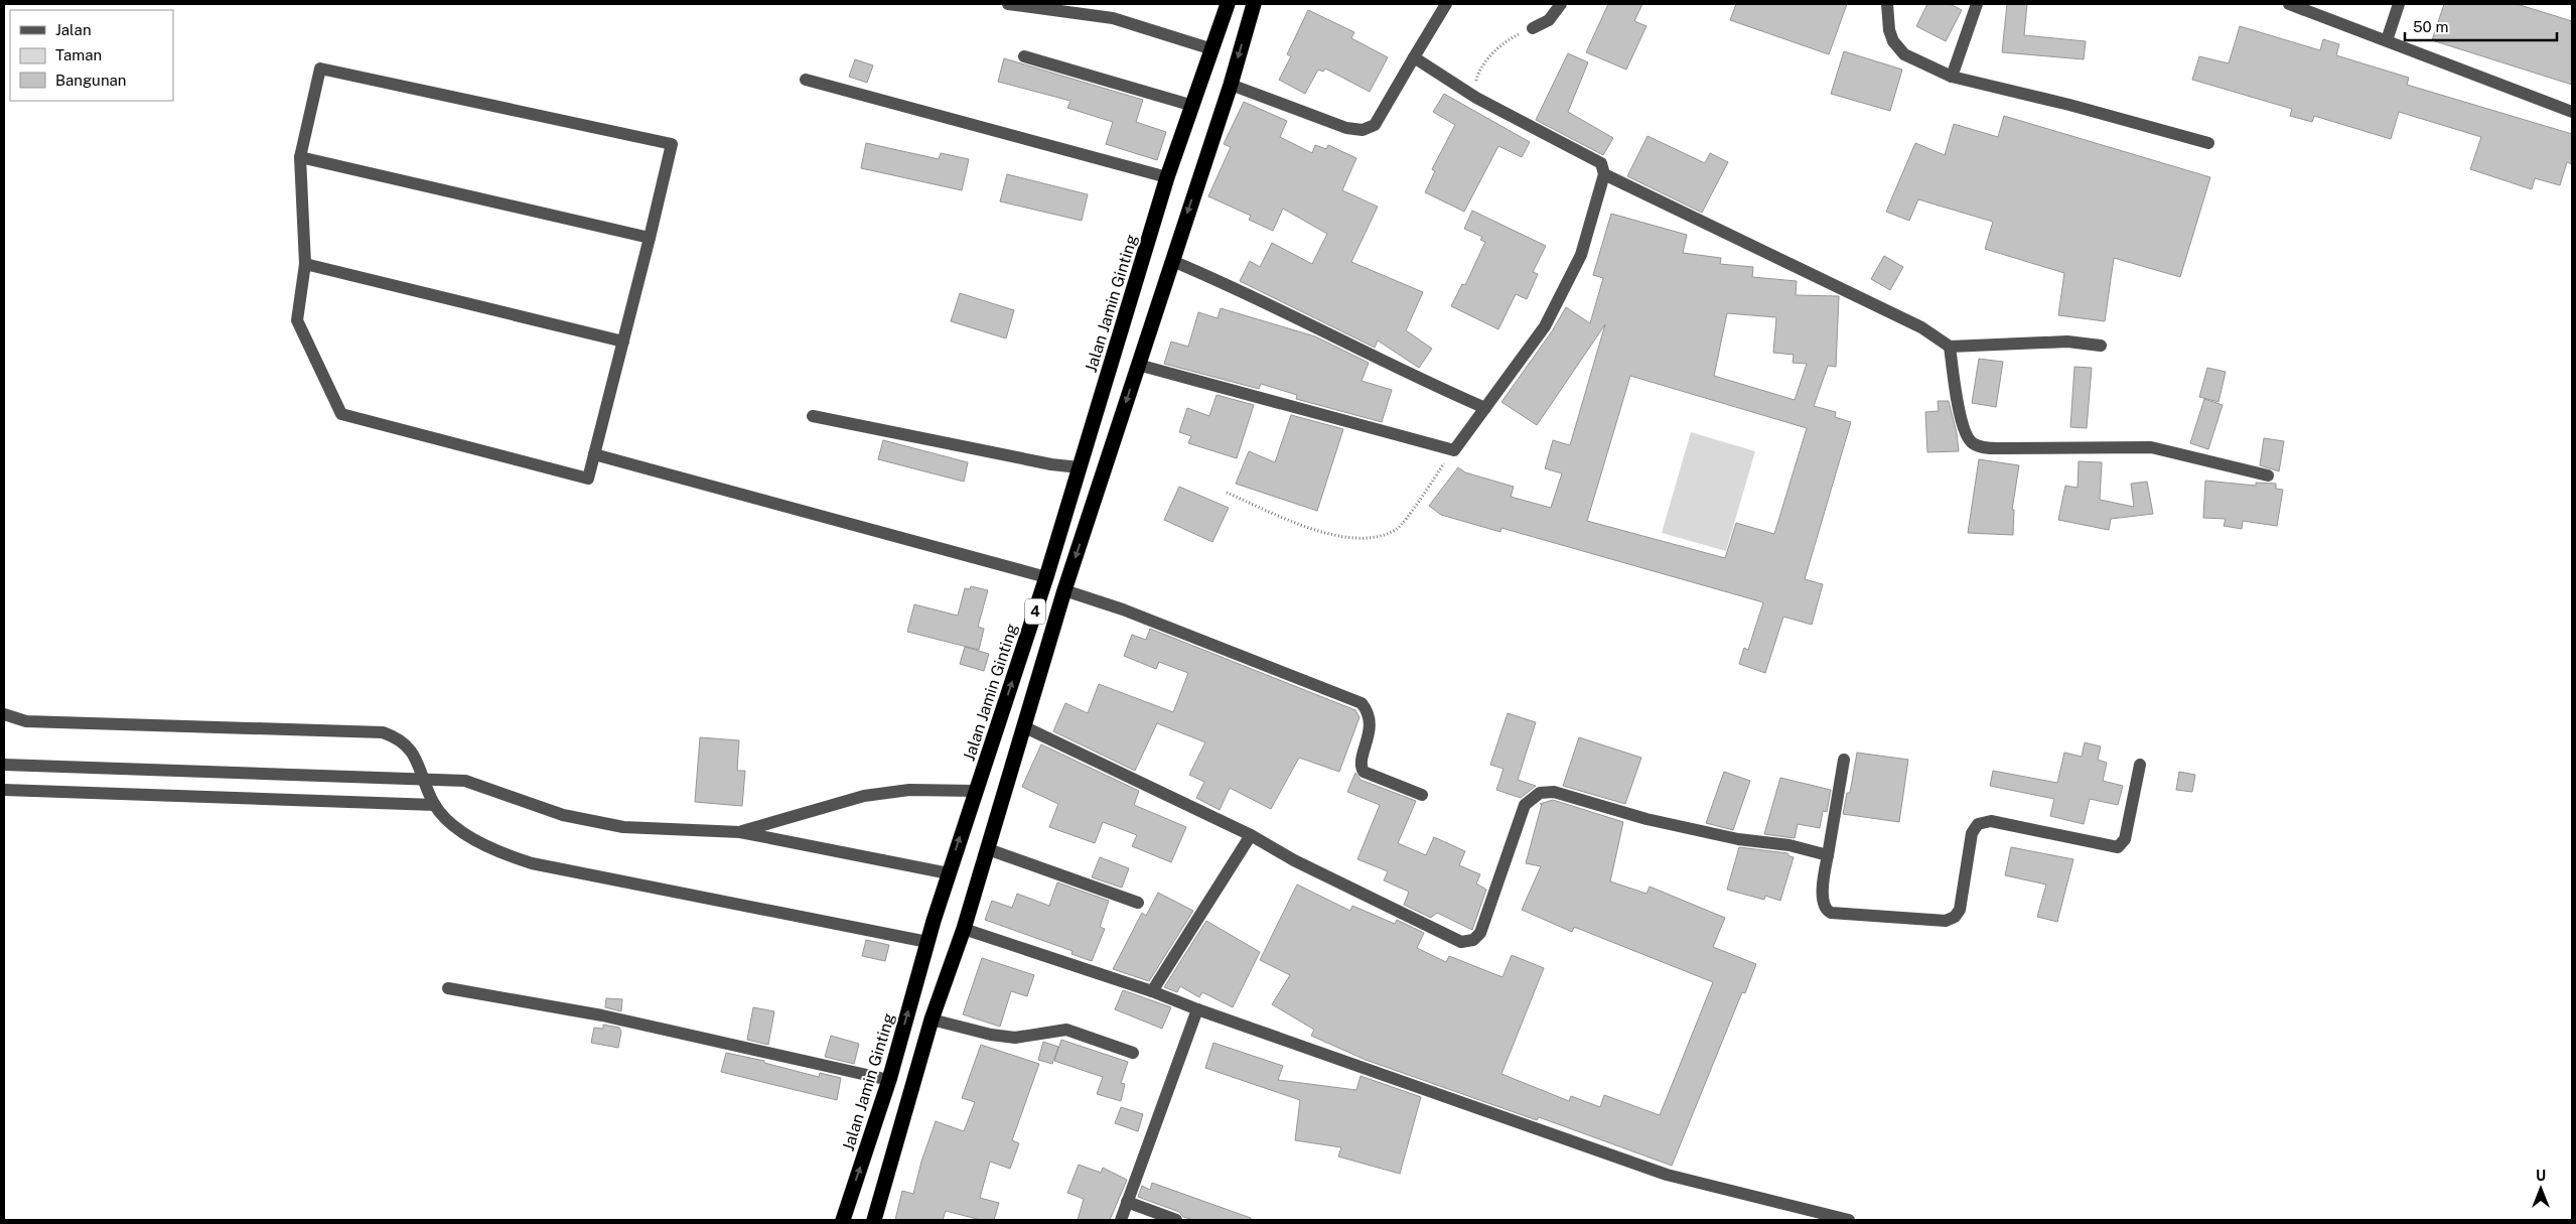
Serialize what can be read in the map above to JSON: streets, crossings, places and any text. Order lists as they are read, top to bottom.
{
  "streets": {
    "highway": ["Jalan Jamin Ginting", "4"]
  },
  "legend": ["Jalan", "Taman", "Bangunan"],
  "scale_bar": "50 m",
  "north": "top"
}
